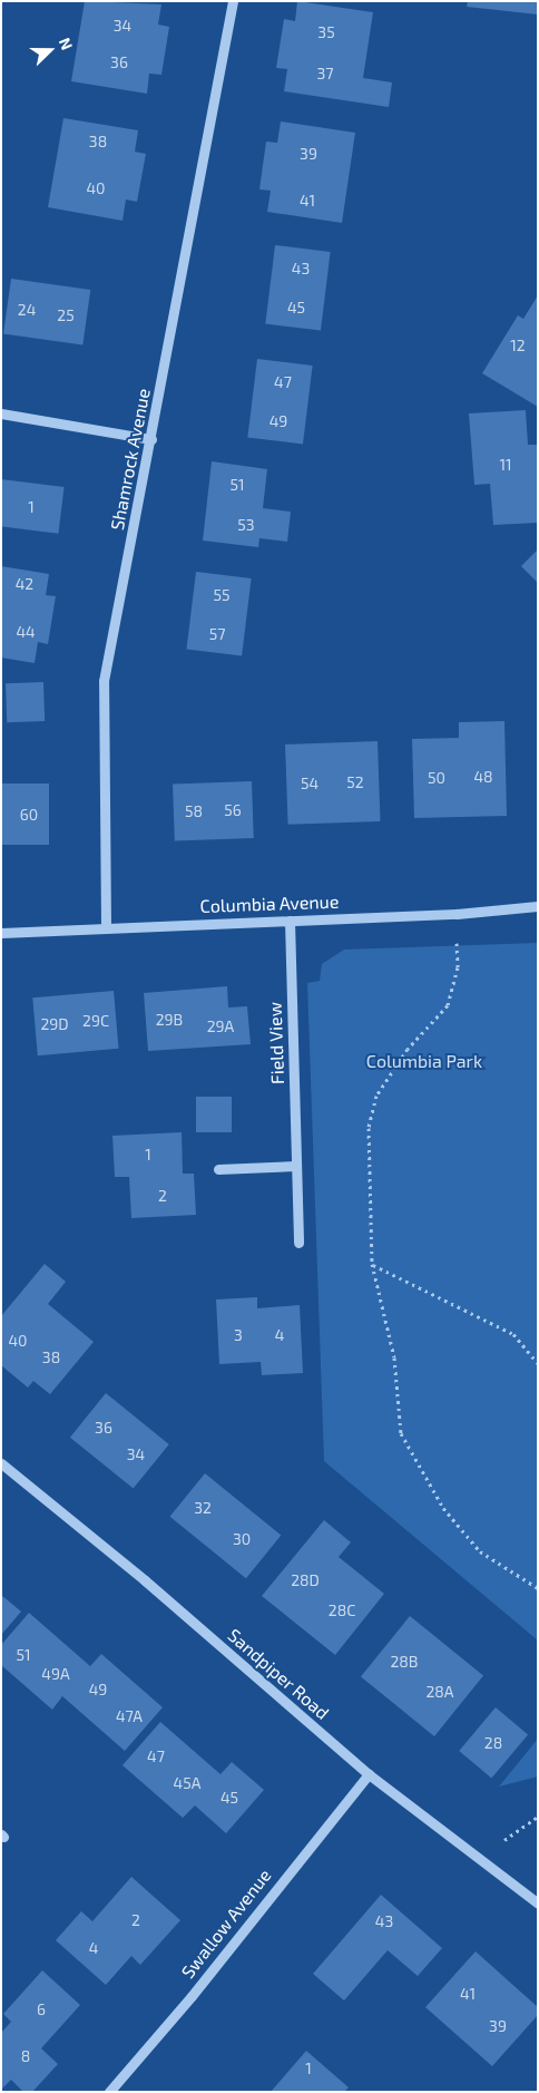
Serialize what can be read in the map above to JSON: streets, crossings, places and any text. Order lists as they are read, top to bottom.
{
  "streets": {
    "street": [
      "Shamrock Avenue",
      "Columbia Avenue",
      "Field View",
      "Sandpiper Road",
      "Swallow Avenue"
    ]
  },
  "crossings": [
    ["Shamrock Avenue", "Columbia Avenue"],
    ["Columbia Avenue", "Field View"],
    ["Sandpiper Road", "Swallow Avenue"]
  ],
  "parks": ["Columbia Park"],
  "house_numbers": [
    "34",
    "35",
    "36",
    "37",
    "38",
    "39",
    "40",
    "41",
    "43",
    "45",
    "24",
    "25",
    "12",
    "47",
    "49",
    "11",
    "51",
    "1",
    "53",
    "42",
    "55",
    "44",
    "57",
    "48",
    "50",
    "52",
    "54",
    "56",
    "58",
    "60",
    "29B",
    "29C",
    "29D",
    "29A",
    "1",
    "2",
    "3",
    "4",
    "40",
    "38",
    "36",
    "34",
    "32",
    "30",
    "28D",
    "28C",
    "51",
    "28B",
    "49A",
    "49",
    "28A",
    "47A",
    "28",
    "47",
    "45A",
    "45",
    "2",
    "43",
    "4",
    "41",
    "6",
    "39",
    "8",
    "1"
  ],
  "north": "right"
}
